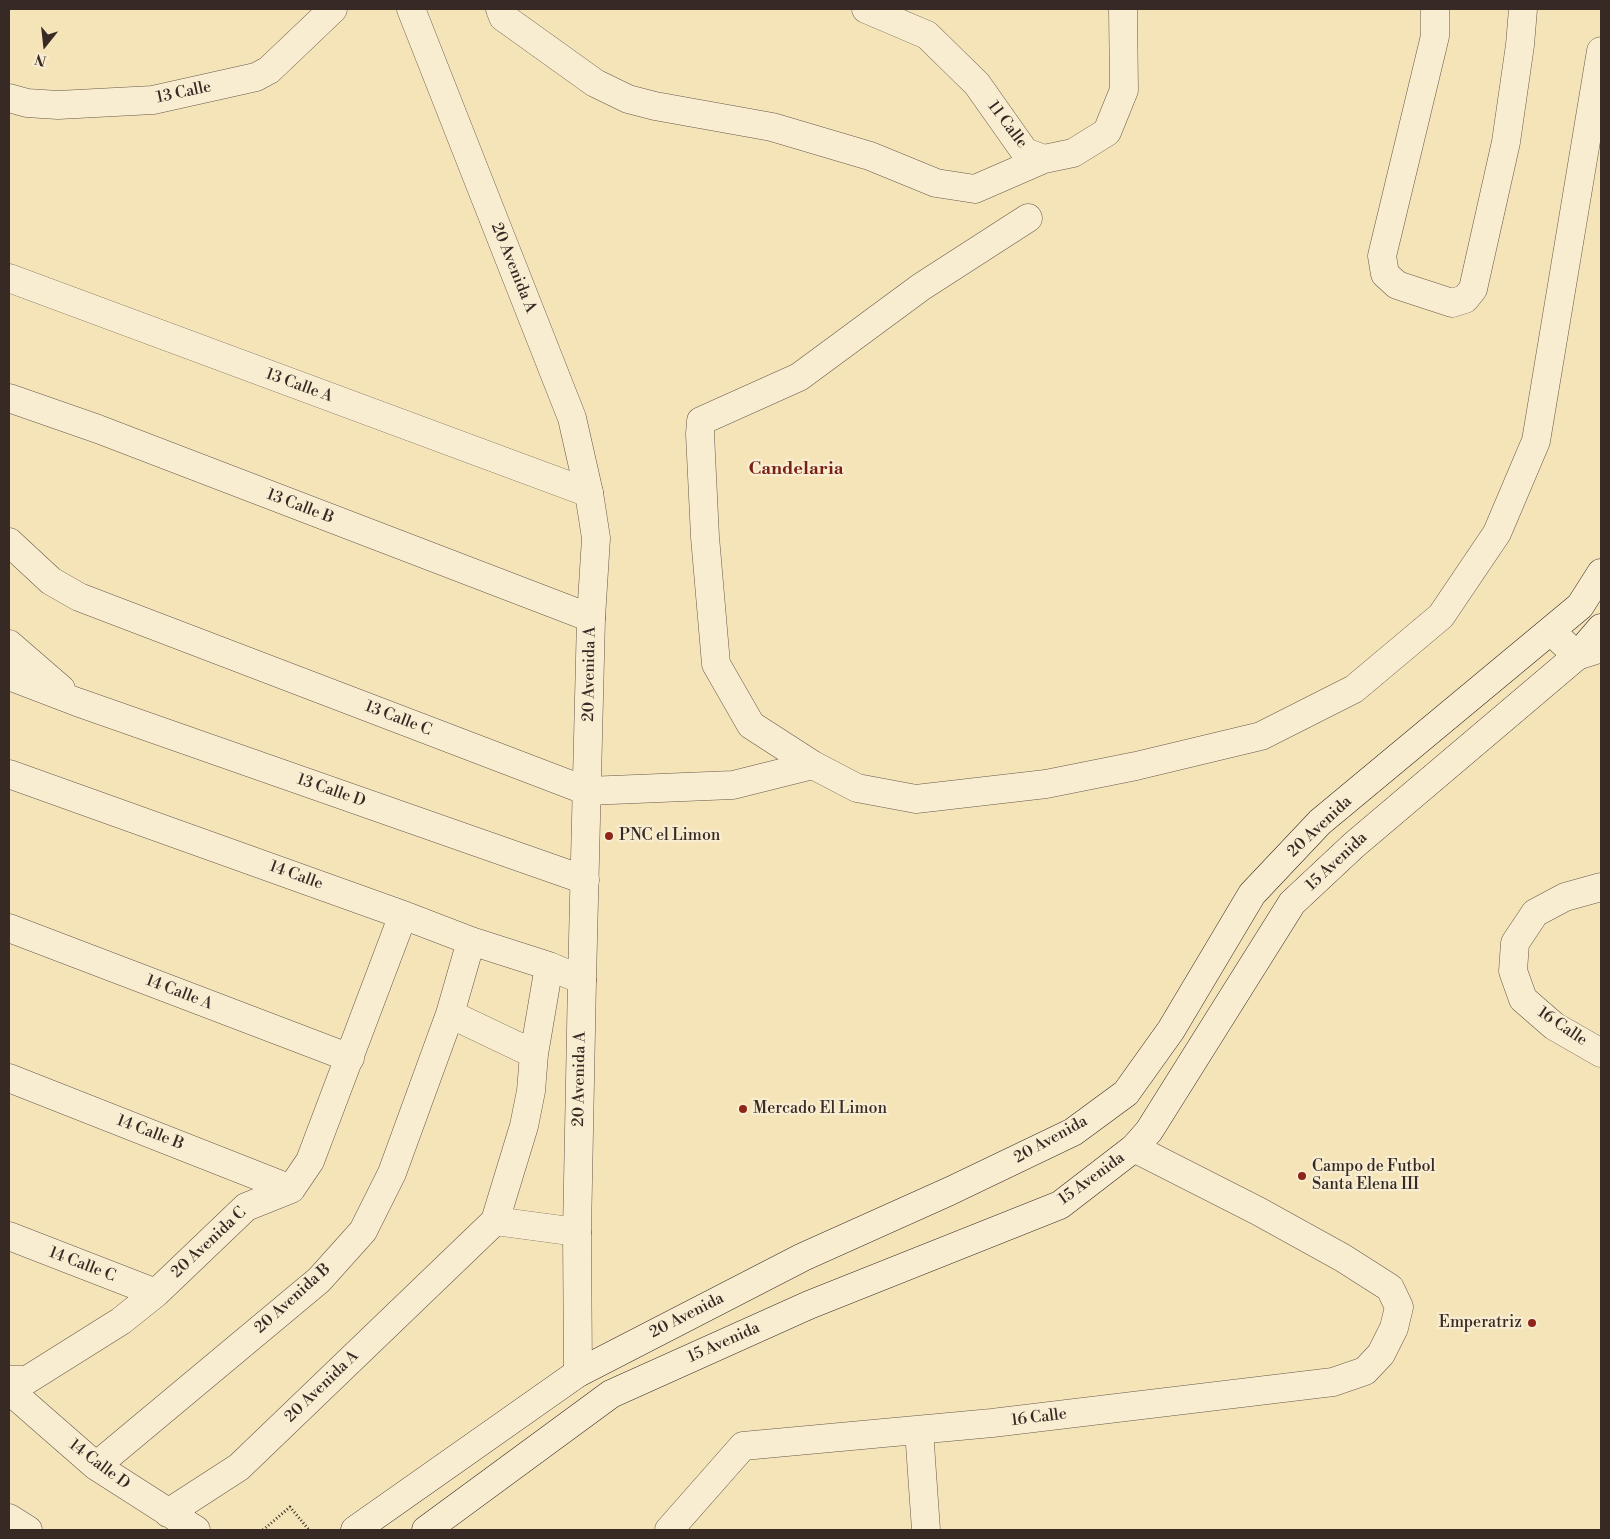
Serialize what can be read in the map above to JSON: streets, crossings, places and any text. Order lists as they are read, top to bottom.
{
  "streets": {
    "street": [
      "13 Calle",
      "11 Calle",
      "20 Avenida A",
      "13 Calle A",
      "13 Calle B",
      "13 Calle C",
      "13 Calle D",
      "20 Avenida",
      "15 Avenida",
      "14 Calle",
      "14 Calle A",
      "16 Calle",
      "14 Calle B",
      "20 Avenida C",
      "14 Calle C",
      "20 Avenida B",
      "14 Calle D"
    ]
  },
  "crossings": [
    ["20 Avenida A", "13 Calle A"],
    ["20 Avenida A", "13 Calle B"],
    ["20 Avenida A", "13 Calle C"],
    ["20 Avenida A", "13 Calle D"],
    ["20 Avenida A", "20 Avenida"],
    ["20 Avenida A", "14 Calle"],
    ["20 Avenida A", "14 Calle D"],
    ["15 Avenida", "16 Calle"],
    ["14 Calle", "20 Avenida B"],
    ["14 Calle B", "20 Avenida C"],
    ["20 Avenida C", "14 Calle C"],
    ["20 Avenida B", "14 Calle D"]
  ],
  "districts": ["Candelaria"],
  "places": [
    "PNC el Limon",
    "Mercado El Limon",
    "Campo de Futbol Santa Elena III",
    "Emperatriz"
  ],
  "north": "bottom"
}
